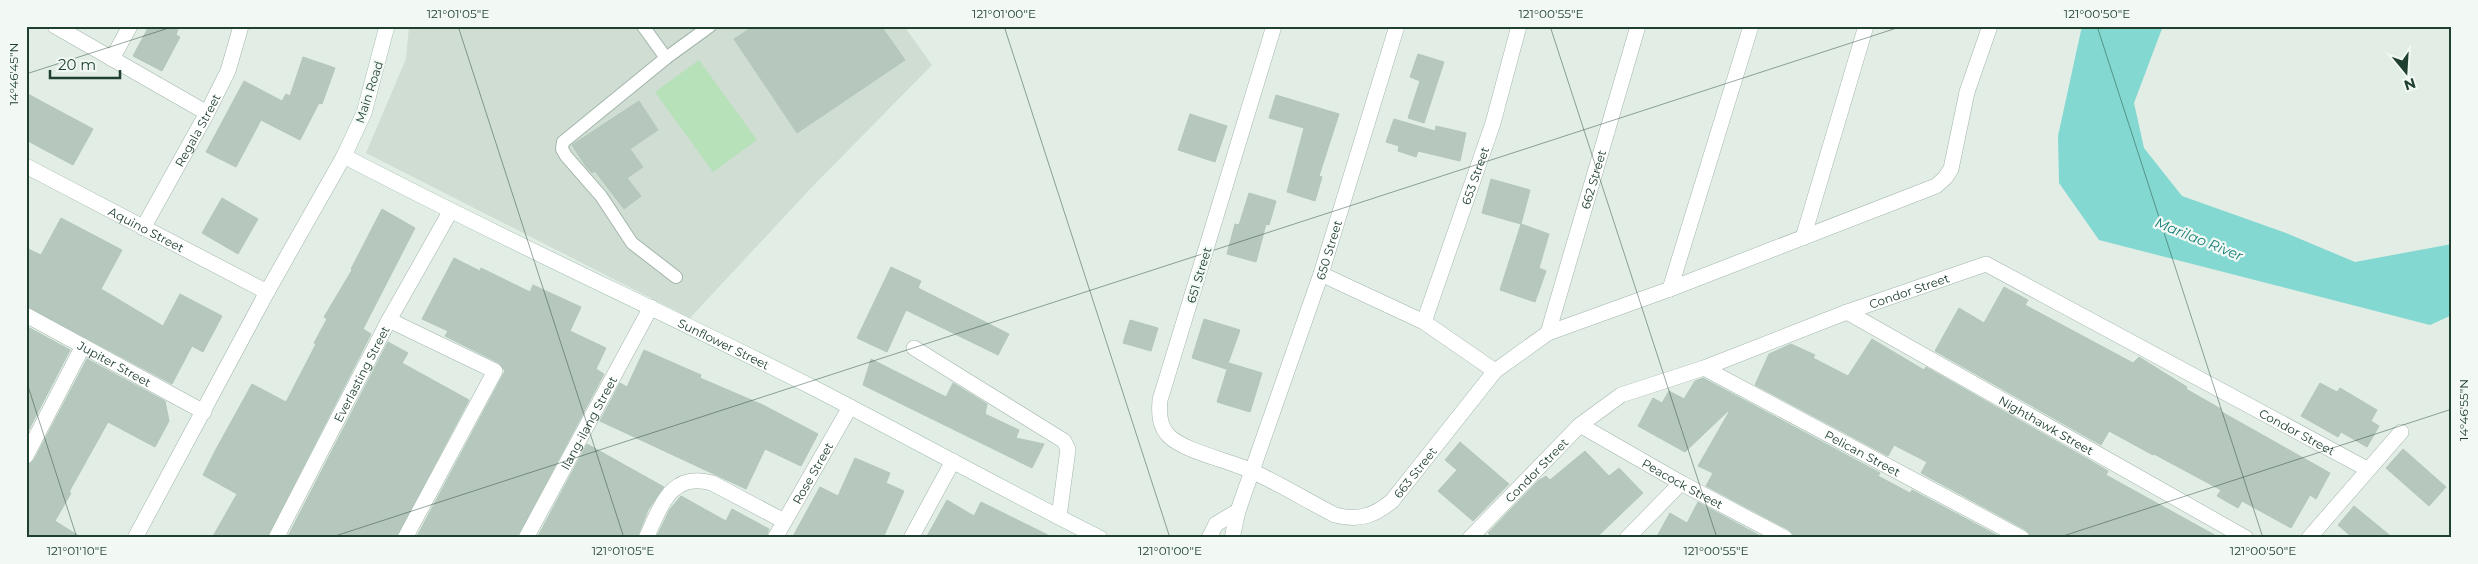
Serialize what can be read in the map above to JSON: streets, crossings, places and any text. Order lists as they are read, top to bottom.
{
  "streets": {
    "street": [
      "Main Road",
      "Regala Street",
      "653 Street",
      "662 Street",
      "Aquino Street",
      "650 Street",
      "651 Street",
      "Condor Street",
      "Sunflower Street",
      "Jupiter Street",
      "Everlasting Street",
      "Ilang-ilang Street",
      "Nighthawk Street",
      "Pelican Street",
      "Rose Street",
      "663 Street",
      "Peacock Street"
    ]
  },
  "crossings": [
    ["Main Road", "Aquino Street"],
    ["Main Road", "Sunflower Street"],
    ["Main Road", "Jupiter Street"],
    ["Regala Street", "Aquino Street"],
    ["662 Street", "663 Street"],
    ["650 Street", "651 Street"],
    ["650 Street", "663 Street"],
    ["651 Street", "663 Street"],
    ["Condor Street", "Nighthawk Street"],
    ["Condor Street", "Pelican Street"],
    ["Condor Street", "Peacock Street"],
    ["Sunflower Street", "Everlasting Street"],
    ["Sunflower Street", "Ilang-ilang Street"],
    ["Sunflower Street", "Rose Street"]
  ],
  "water": ["Marilao River"],
  "scale_bar": "20 m",
  "north": "bottom",
  "coordinates": [
    "121°01'05\"E",
    "121°01'00\"E",
    "121°00'55\"E",
    "121°00'50\"E",
    "14°46'45\"N",
    "14°46'55\"N",
    "121°01'10\"E"
  ]
}
